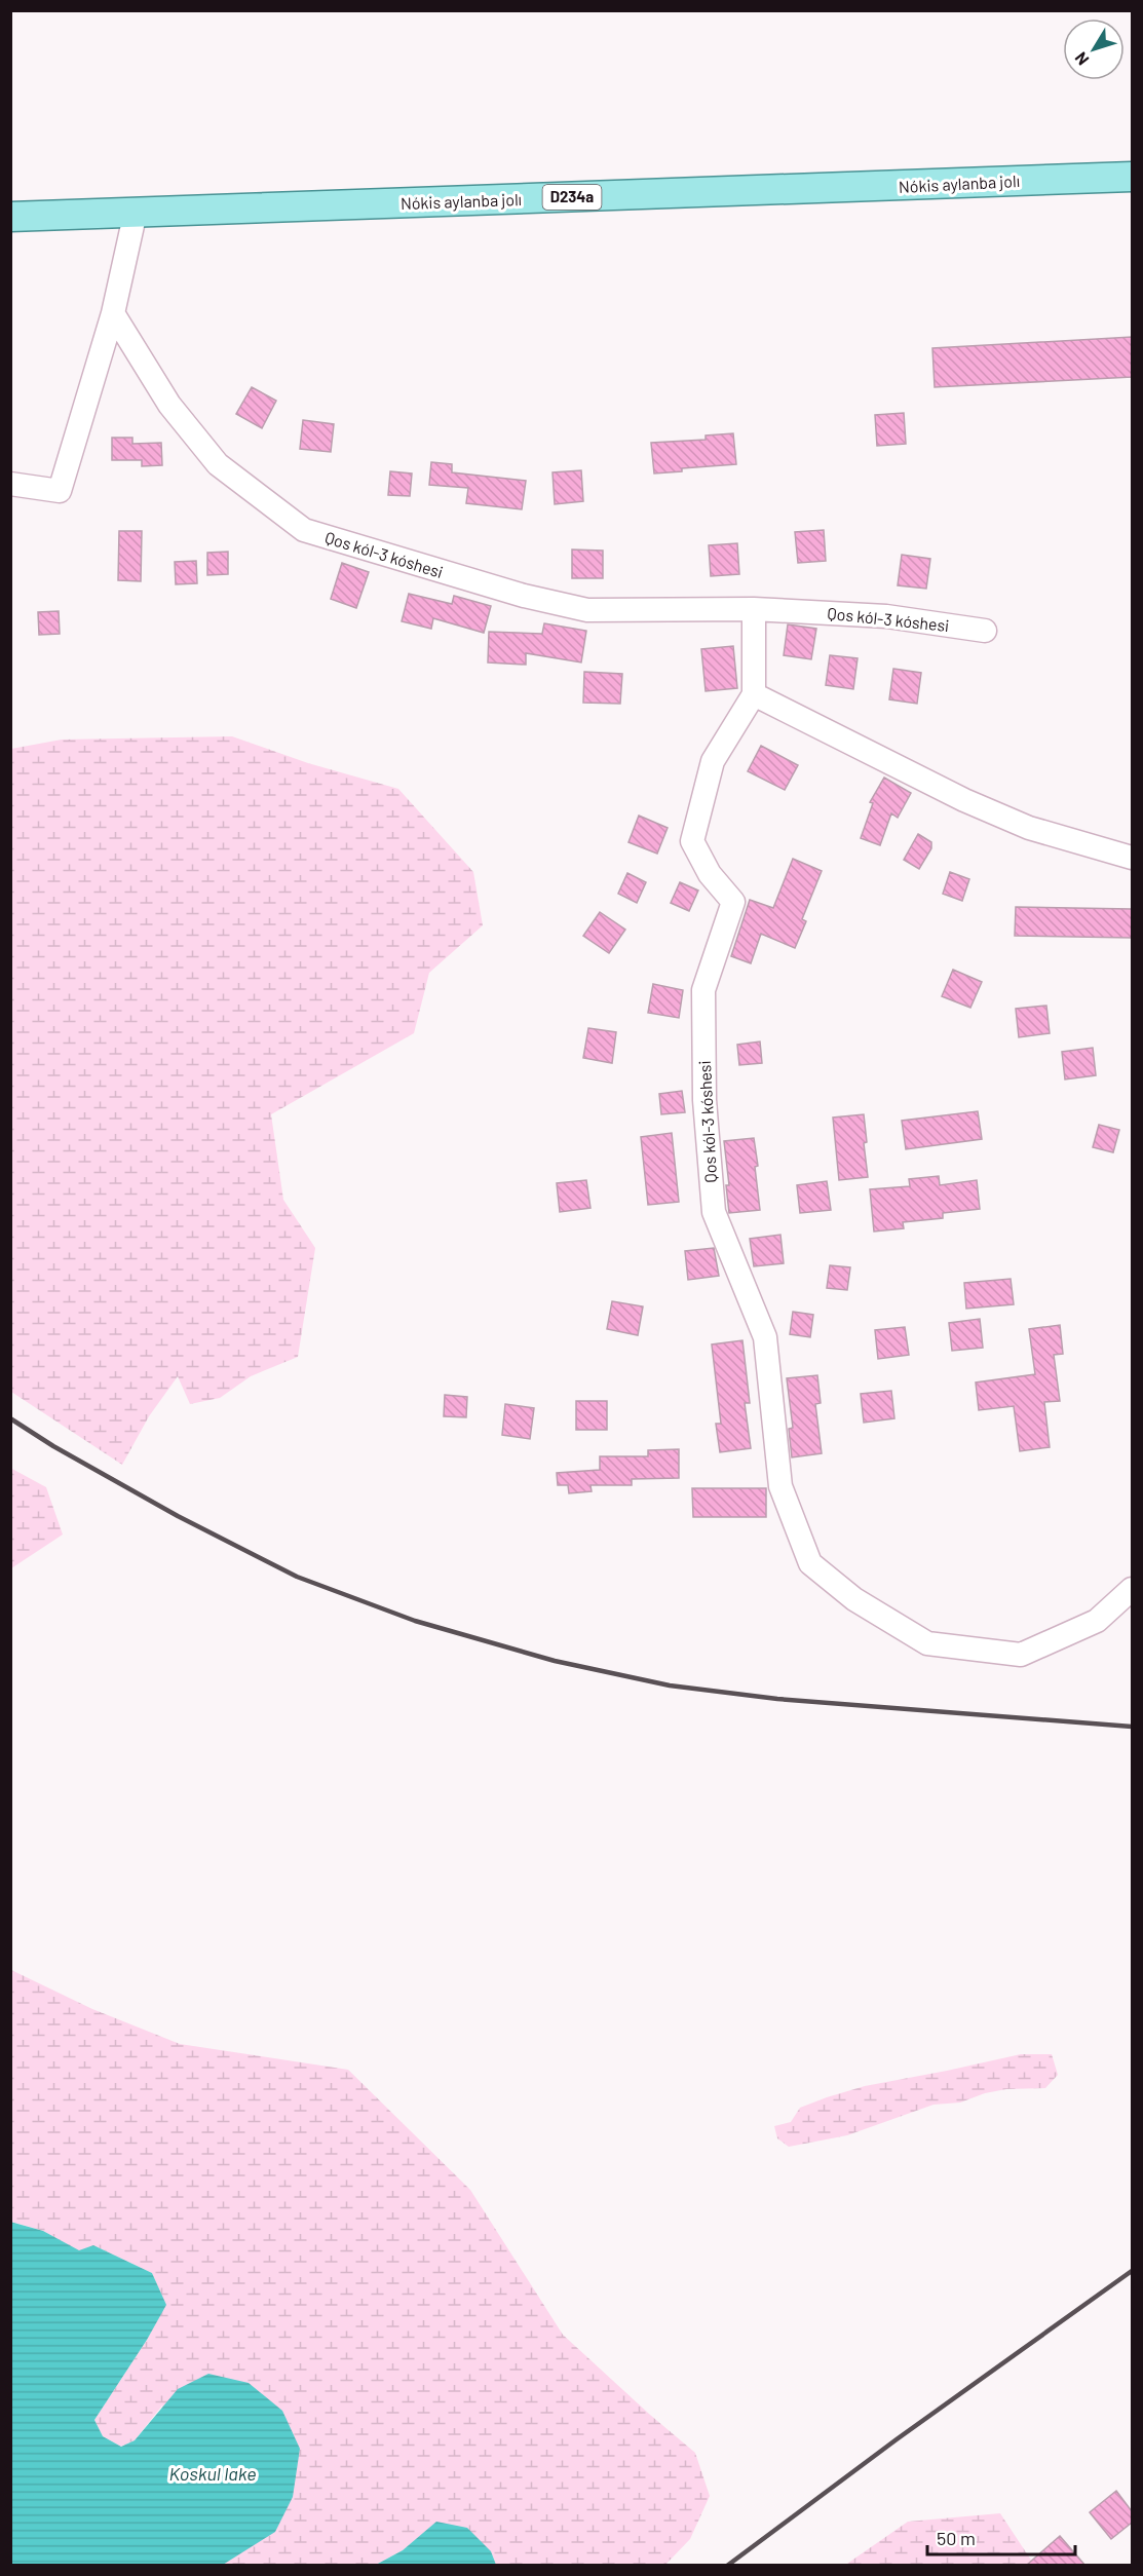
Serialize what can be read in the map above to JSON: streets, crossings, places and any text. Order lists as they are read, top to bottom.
{
  "streets": {
    "main road": ["Nókis aylanba jolı", "D234a"],
    "street": ["Qos kól-3 kóshesi"]
  },
  "water": ["Koskul lake"],
  "scale_bar": "50 m",
  "north": "bottom left"
}
